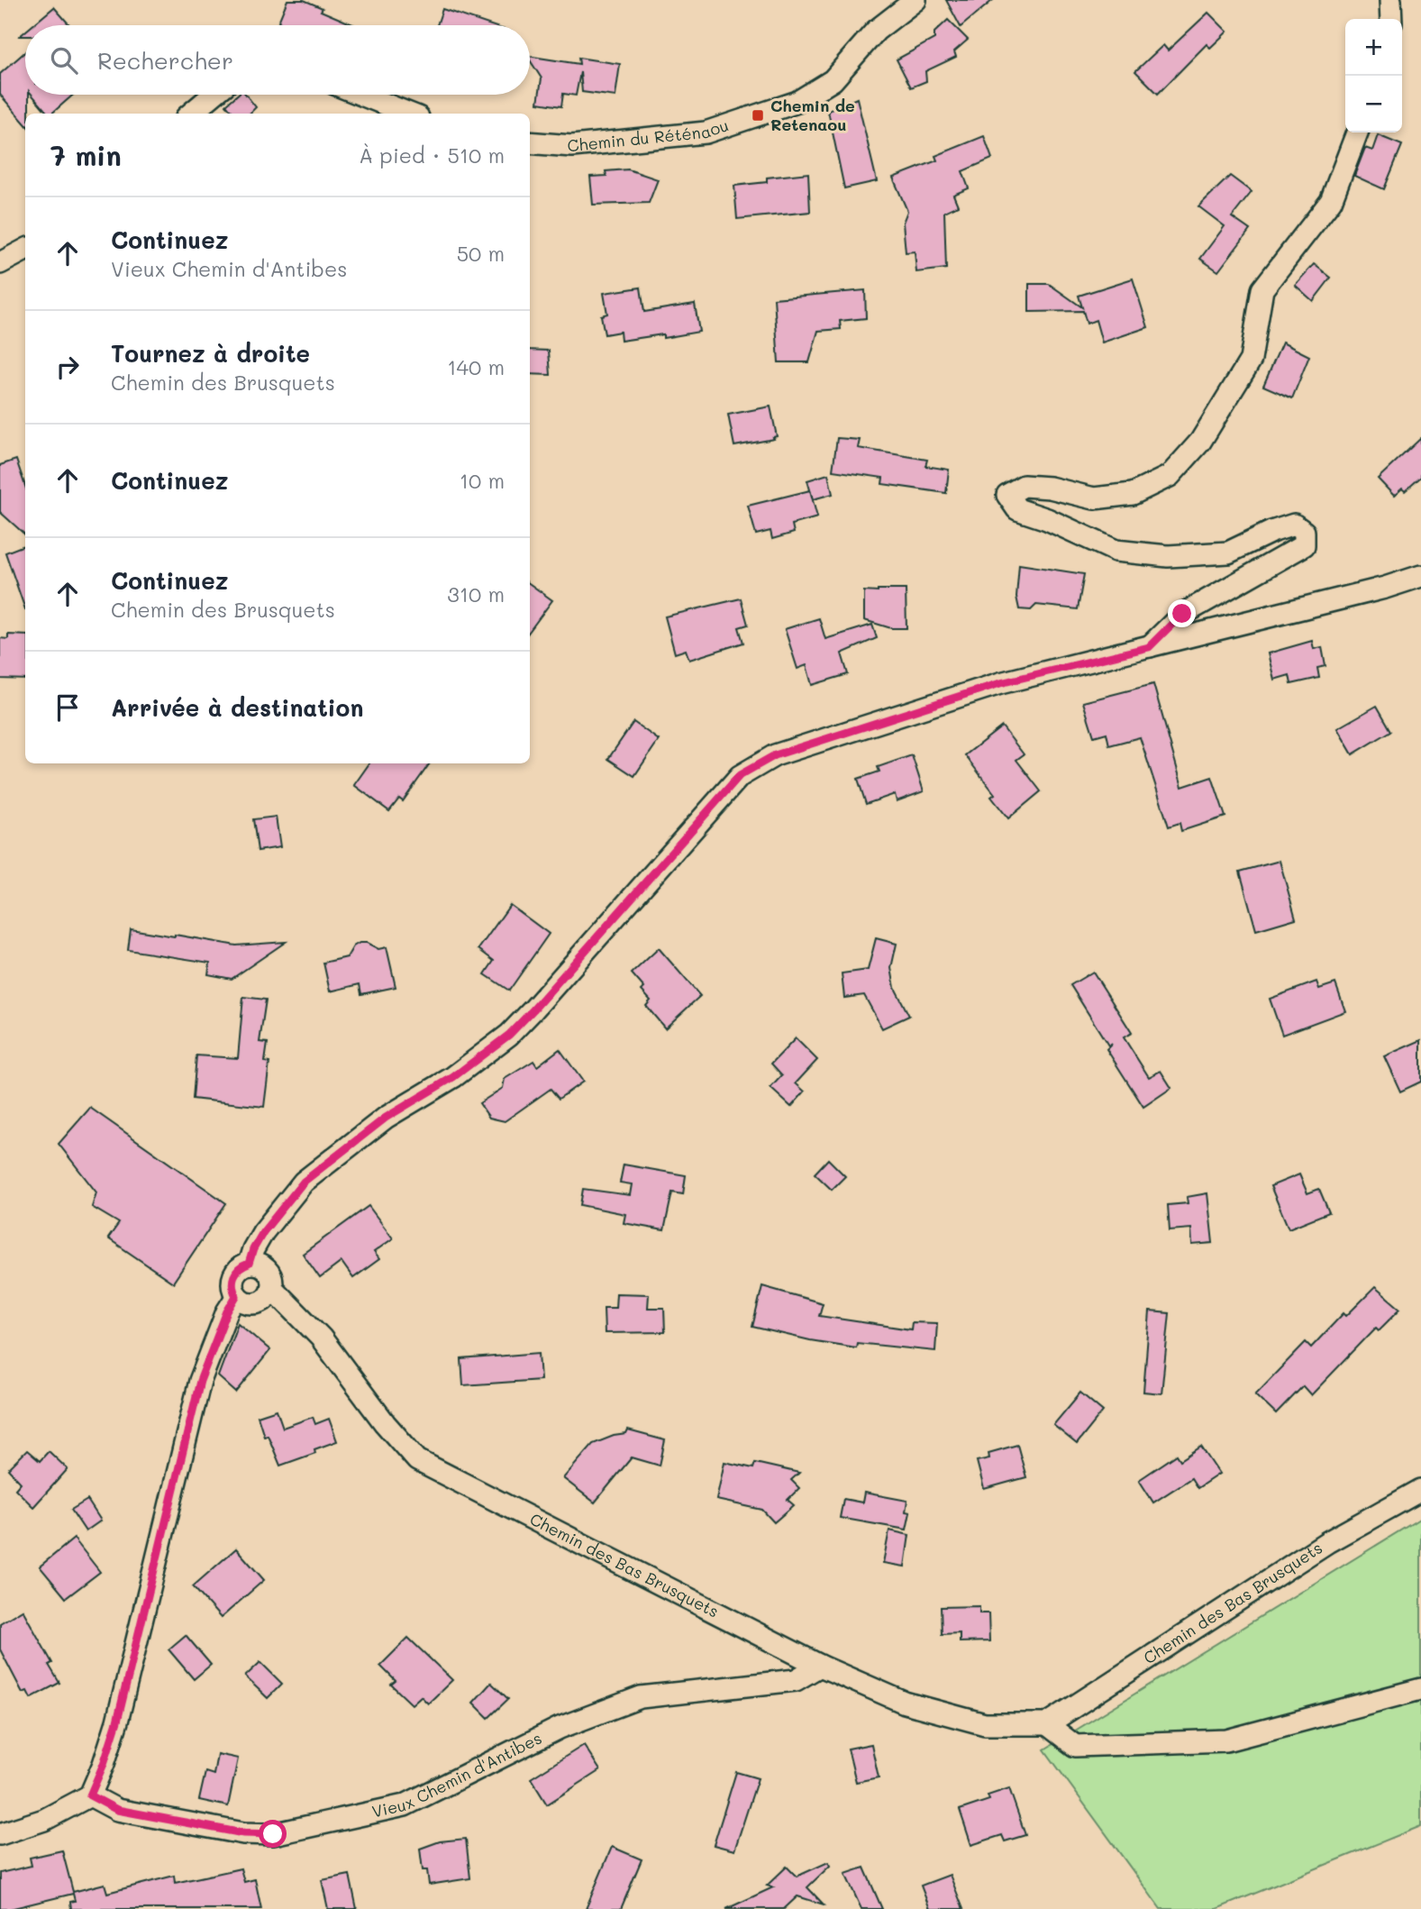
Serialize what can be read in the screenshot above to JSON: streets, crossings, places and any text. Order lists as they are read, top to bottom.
{
  "streets": {
    "street": ["Chemin du Réténaou", "Chemin des Bas Brusquets", "Vieux Chemin d'Antibes"]
  },
  "crossings": [
    ["Chemin des Bas Brusquets", "Vieux Chemin d'Antibes"]
  ],
  "places": {
    "transit": ["Chemin de Retenaou"]
  },
  "page": {
    "map_buttons": ["+", "−"],
    "search": "Rechercher",
    "heading": ["7 min", "À pied · 510 m"],
    "list": [
      ["Continuez", "Vieux Chemin d'Antibes", "50 m"],
      ["Tournez à droite", "Chemin des Brusquets", "140 m"],
      ["Continuez", "10 m"],
      ["Continuez", "Chemin des Brusquets", "310 m"],
      "Arrivée à destination"
    ]
  }
}
